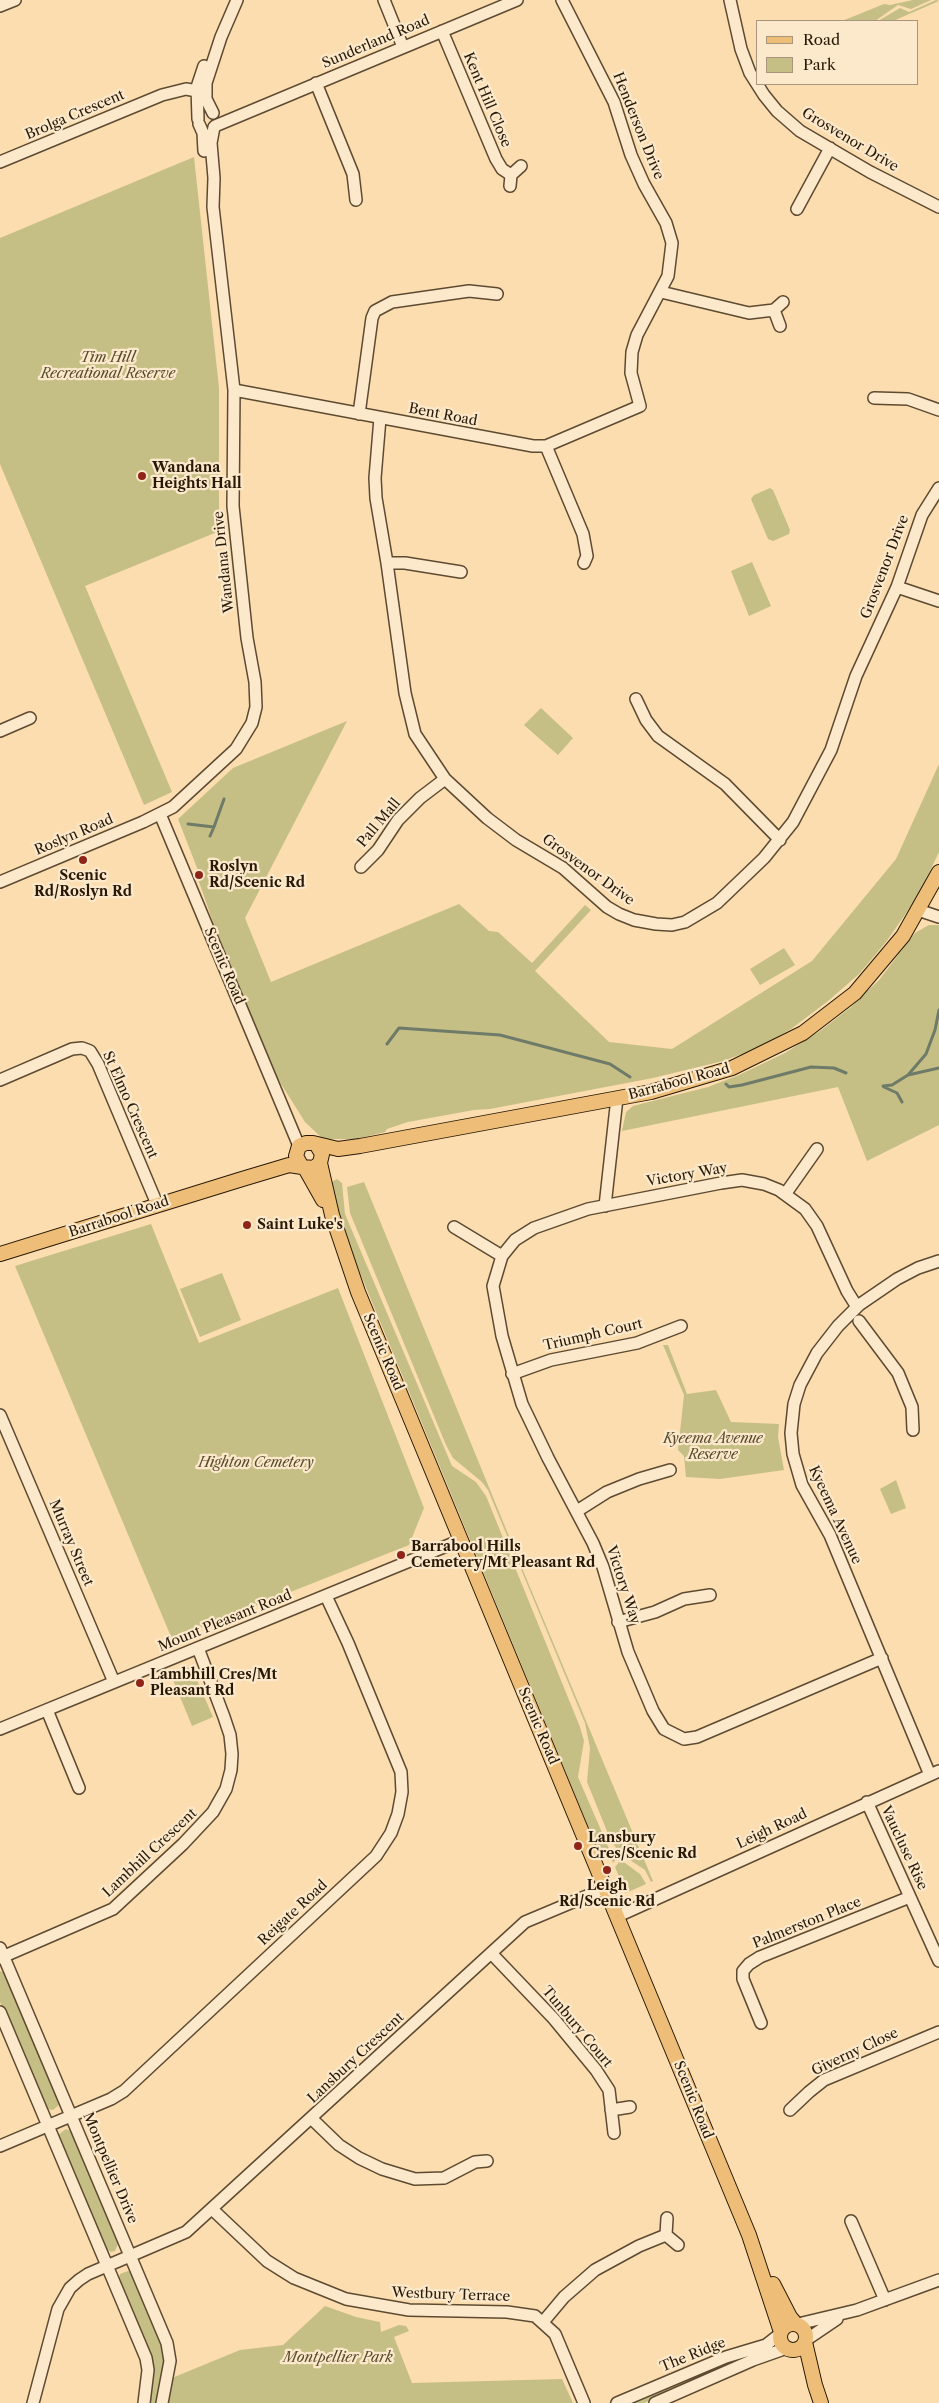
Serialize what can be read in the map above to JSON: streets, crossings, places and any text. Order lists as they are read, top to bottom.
{
  "streets": {
    "main road": ["Scenic Road", "Barrabool Road"],
    "street": [
      "Sunderland Road",
      "Kent Hill Close",
      "Brolga Crescent",
      "Henderson Drive",
      "Grosvenor Drive",
      "Bent Road",
      "Wandana Drive",
      "Pall Mall",
      "Roslyn Road",
      "St Elmo Crescent",
      "Victory Way",
      "Triumph Court",
      "Kyeema Avenue",
      "Murray Street",
      "Mount Pleasant Road",
      "Leigh Road",
      "Vaucluse Rise",
      "Lambhill Crescent",
      "Reigate Road",
      "Palmerston Place",
      "Tunbury Court",
      "Giverny Close",
      "Lansbury Crescent",
      "Montpellier Drive",
      "Westbury Terrace",
      "The Ridge"
    ]
  },
  "crossings": [
    ["Sunderland Road", "Kent Hill Close"],
    ["Sunderland Road", "Wandana Drive"],
    ["Brolga Crescent", "Wandana Drive"],
    ["Henderson Drive", "Bent Road"],
    ["Grosvenor Drive", "Bent Road"],
    ["Grosvenor Drive", "Pall Mall"],
    ["Bent Road", "Wandana Drive"],
    ["Wandana Drive", "Roslyn Road"],
    ["Wandana Drive", "Scenic Road"],
    ["Roslyn Road", "Scenic Road"],
    ["Scenic Road", "Barrabool Road"],
    ["Scenic Road", "Mount Pleasant Road"],
    ["Scenic Road", "Leigh Road"],
    ["Scenic Road", "Lansbury Crescent"],
    ["Scenic Road", "The Ridge"],
    ["Barrabool Road", "St Elmo Crescent"],
    ["Victory Way", "Triumph Court"],
    ["Victory Way", "Kyeema Avenue"],
    ["Kyeema Avenue", "Leigh Road"],
    ["Murray Street", "Mount Pleasant Road"],
    ["Mount Pleasant Road", "Lambhill Crescent"],
    ["Mount Pleasant Road", "Reigate Road"],
    ["Leigh Road", "Vaucluse Rise"],
    ["Vaucluse Rise", "Palmerston Place"],
    ["Lambhill Crescent", "Montpellier Drive"],
    ["Reigate Road", "Montpellier Drive"],
    ["Tunbury Court", "Lansbury Crescent"],
    ["Lansbury Crescent", "Montpellier Drive"],
    ["Lansbury Crescent", "Westbury Terrace"]
  ],
  "parks": [
    "Tim Hill Recreational Reserve",
    "Kyeema Avenue Reserve",
    "Highton Cemetery",
    "Montpellier Park"
  ],
  "places": [
    "Wandana Heights Hall",
    "Scenic Rd/Roslyn Rd",
    "Roslyn Rd/Scenic Rd",
    "Saint Luke's",
    "Barrabool Hills Cemetery/Mt Pleasant Rd",
    "Lambhill Cres/Mt Pleasant Rd",
    "Lansbury Cres/Scenic Rd",
    "Leigh Rd/Scenic Rd"
  ],
  "legend": ["Road", "Park"]
}
